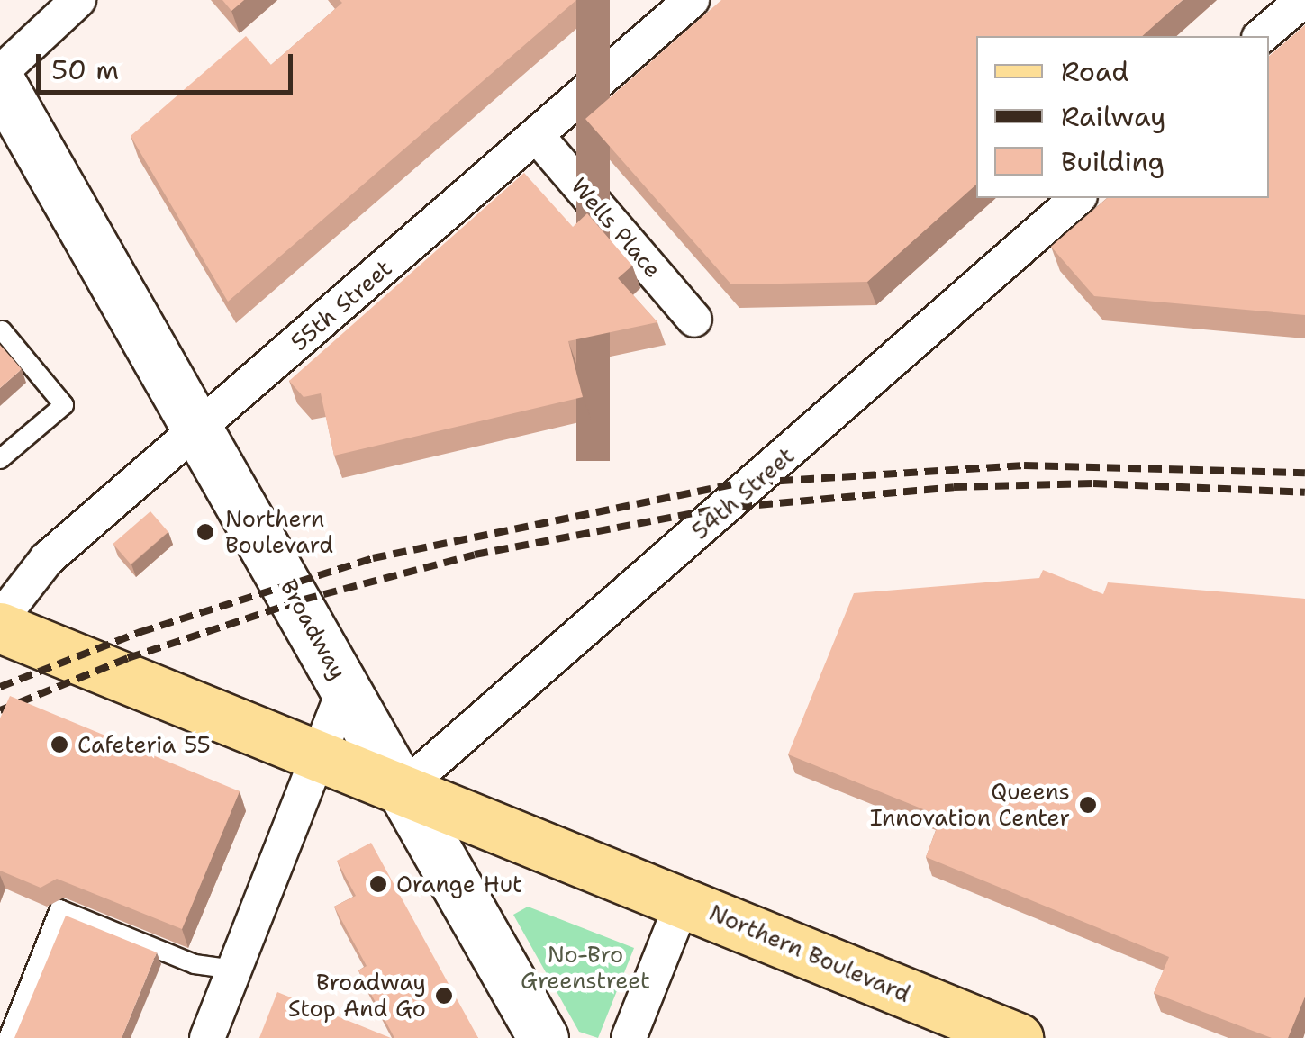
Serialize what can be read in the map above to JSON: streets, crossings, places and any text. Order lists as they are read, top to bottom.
{
  "streets": {
    "main road": ["Broadway", "Northern Boulevard"],
    "street": ["Wells Place", "55th Street", "54th Street"]
  },
  "crossings": [
    ["Wells Place", "55th Street"],
    ["55th Street", "Broadway"],
    ["54th Street", "Broadway"],
    ["54th Street", "Northern Boulevard"],
    ["Broadway", "Northern Boulevard"]
  ],
  "parks": ["No-Bro Greenstreet"],
  "places": [
    "Northern Boulevard",
    "Cafeteria 55",
    "Queens Innovation Center",
    "Orange Hut",
    "Broadway Stop And Go"
  ],
  "legend": ["Road", "Railway", "Building"],
  "scale_bar": "50 m"
}
